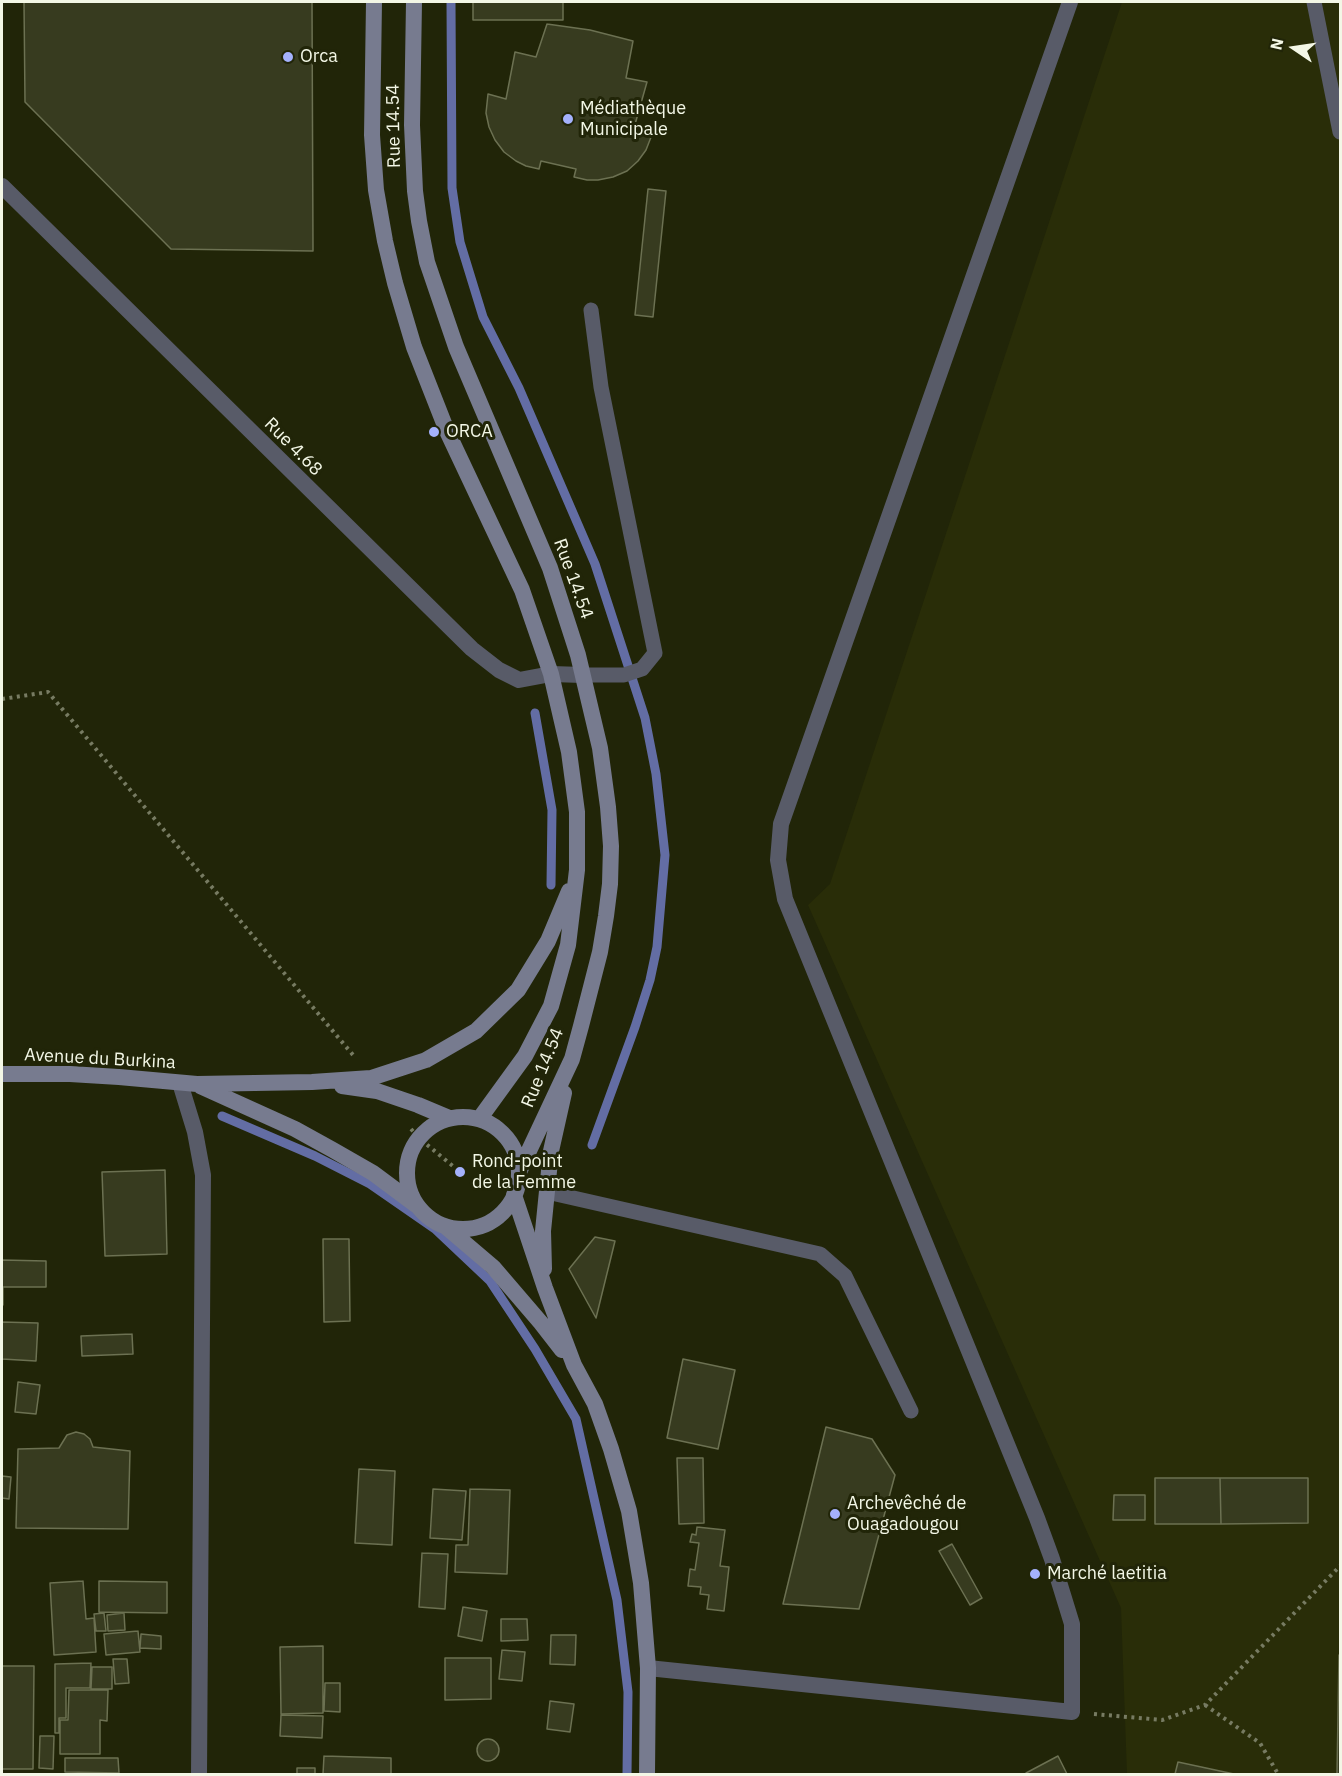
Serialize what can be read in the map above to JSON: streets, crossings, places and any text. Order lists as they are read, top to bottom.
{
  "streets": {
    "main road": ["Rue 14.54", "Avenue du Burkina"],
    "street": ["Rue 4.68"]
  },
  "crossings": [
    ["Rue 14.54", "Rue 4.68"]
  ],
  "places": [
    "Orca",
    "Médiathèque Municipale",
    "ORCA",
    "Rond-point de la Femme",
    "Archevêché de Ouagadougou",
    "Marché laetitia"
  ],
  "north": "left"
}
